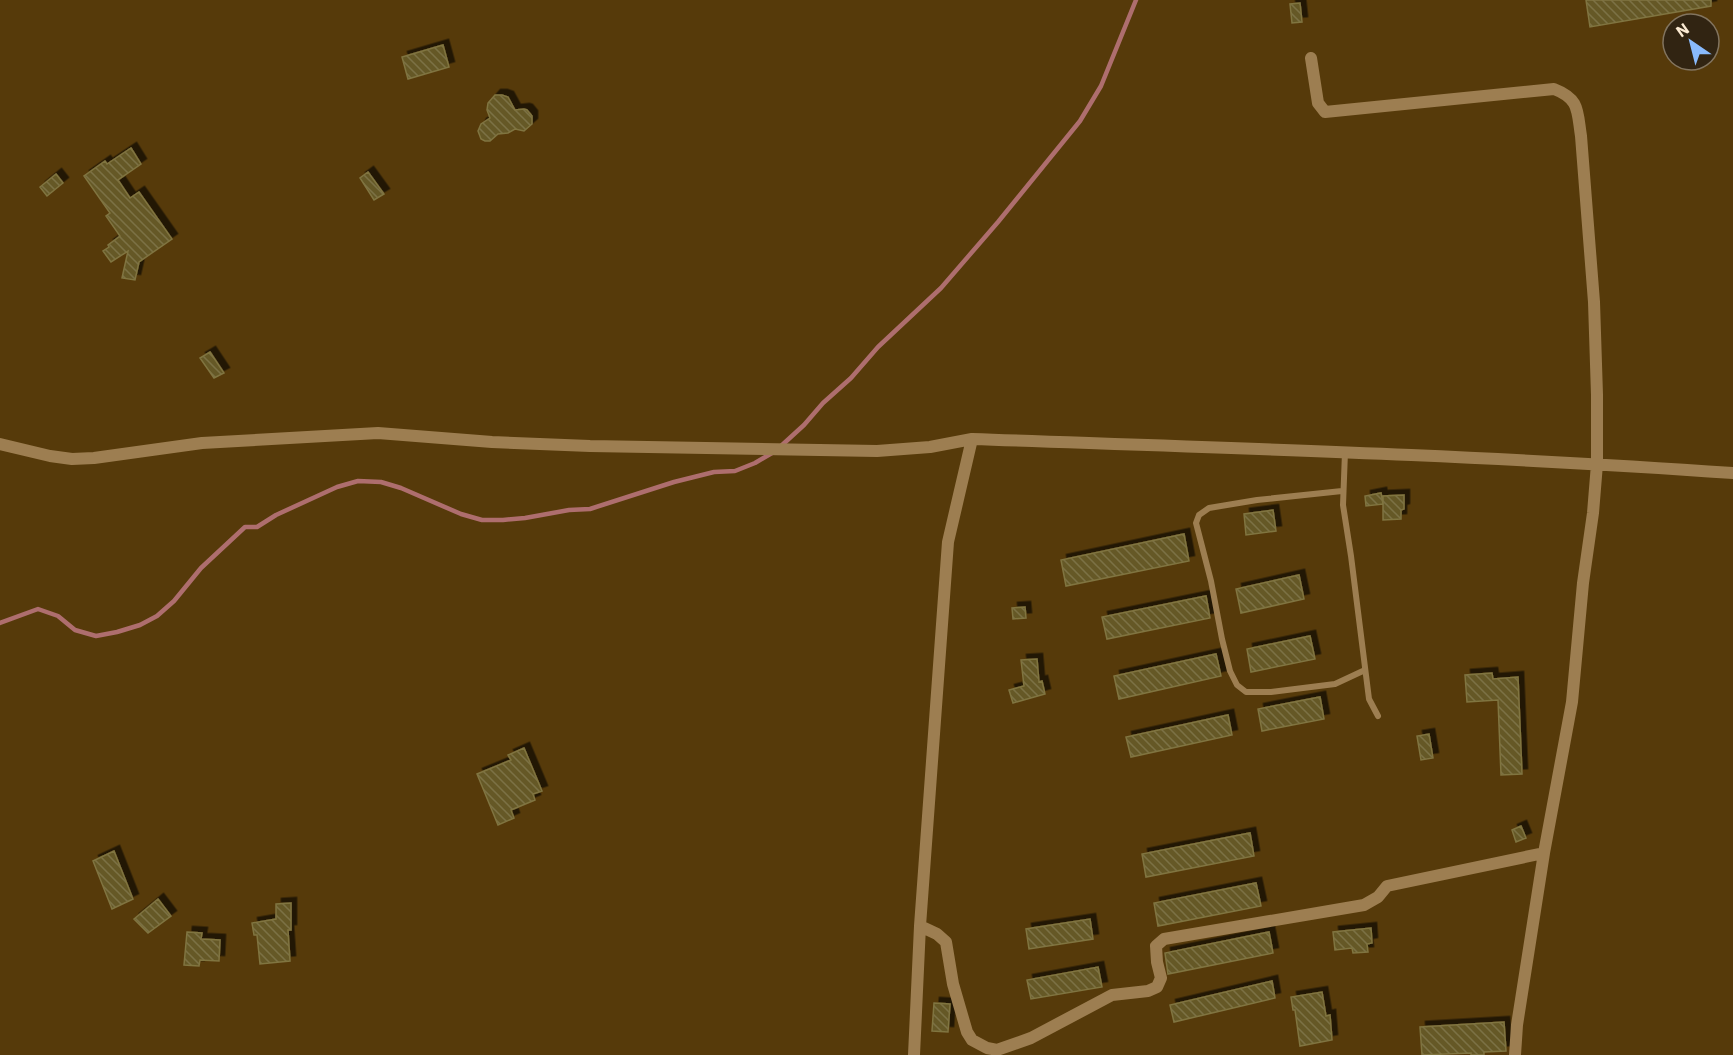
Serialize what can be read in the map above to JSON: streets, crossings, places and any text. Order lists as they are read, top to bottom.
{
  "north": "top left"
}
